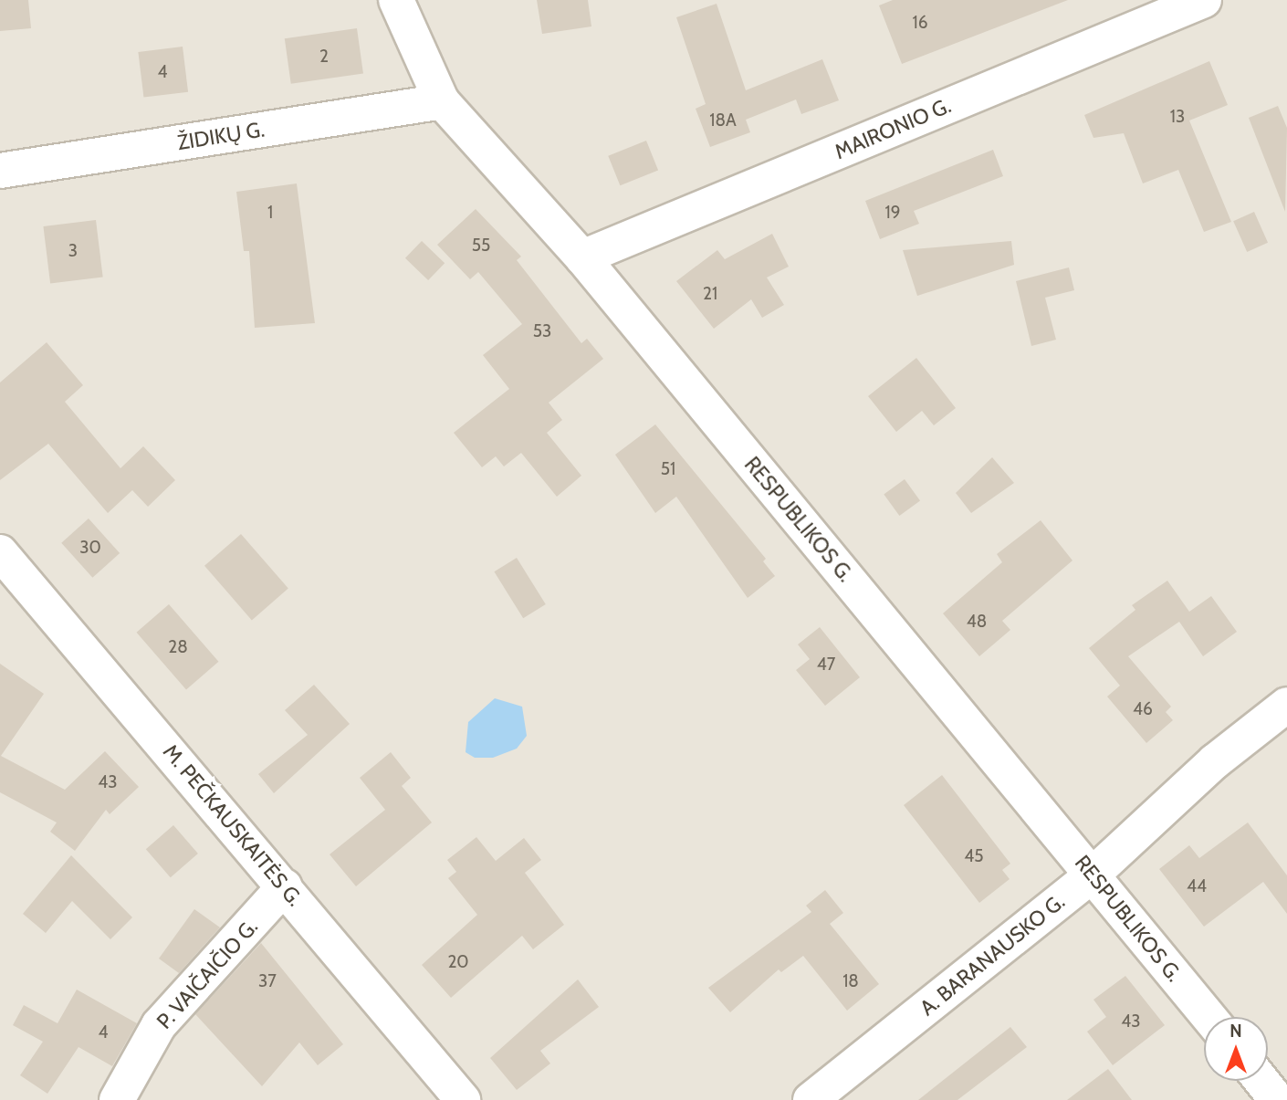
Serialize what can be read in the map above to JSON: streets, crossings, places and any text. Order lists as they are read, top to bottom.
{
  "streets": {
    "street": [
      "MAIRONIO G.",
      "ŽIDIKŲ G.",
      "RESPUBLIKOS G.",
      "M. PEČKAUSKAITĖS G.",
      "A. BARANAUSKO G.",
      "P. VAIČAIČIO G."
    ]
  },
  "crossings": [
    ["MAIRONIO G.", "RESPUBLIKOS G."],
    ["ŽIDIKŲ G.", "RESPUBLIKOS G."],
    ["RESPUBLIKOS G.", "A. BARANAUSKO G."],
    ["M. PEČKAUSKAITĖS G.", "P. VAIČAIČIO G."]
  ],
  "house_numbers": [
    "16",
    "2",
    "4",
    "13",
    "18A",
    "1",
    "19",
    "55",
    "3",
    "21",
    "53",
    "51",
    "30",
    "48",
    "28",
    "47",
    "46",
    "43",
    "45",
    "44",
    "20",
    "37",
    "18",
    "43",
    "4"
  ],
  "north": "top"
}
